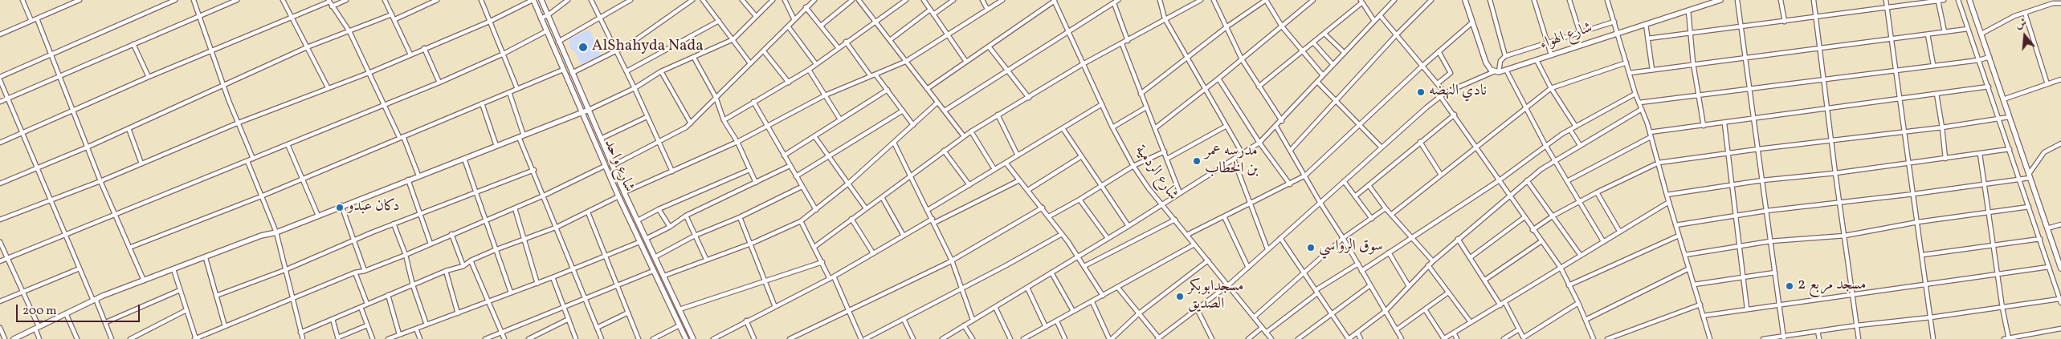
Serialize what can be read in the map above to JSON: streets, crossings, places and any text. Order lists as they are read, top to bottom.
{
  "streets": {
    "street": ["شارع الهواء", "شارع واحد", "شارع الردمية"]
  },
  "places": [
    "AlShahyda Nada",
    "نادي النهضه",
    "مدرسه عمر بن الخطاب",
    "دكان عبدو",
    "سوق الرواسي",
    "مسجد مربع 2",
    "مسجدابوبكر الصديق"
  ],
  "scale_bar": "200 m",
  "north": "top"
}
